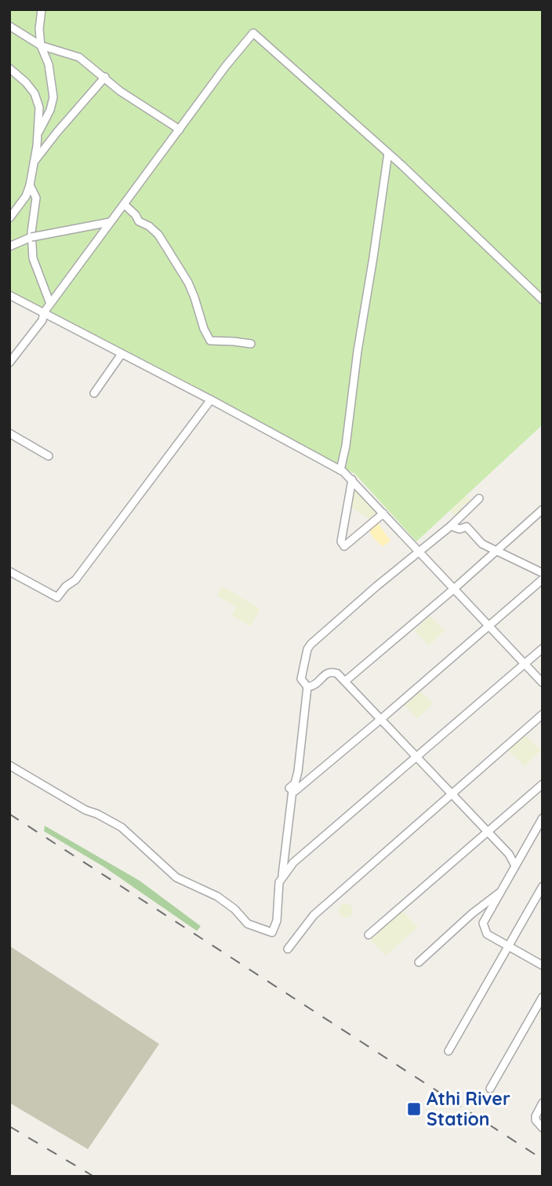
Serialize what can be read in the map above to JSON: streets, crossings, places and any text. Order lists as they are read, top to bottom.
{
  "places": {
    "transit": ["Athi River Station"]
  }
}
